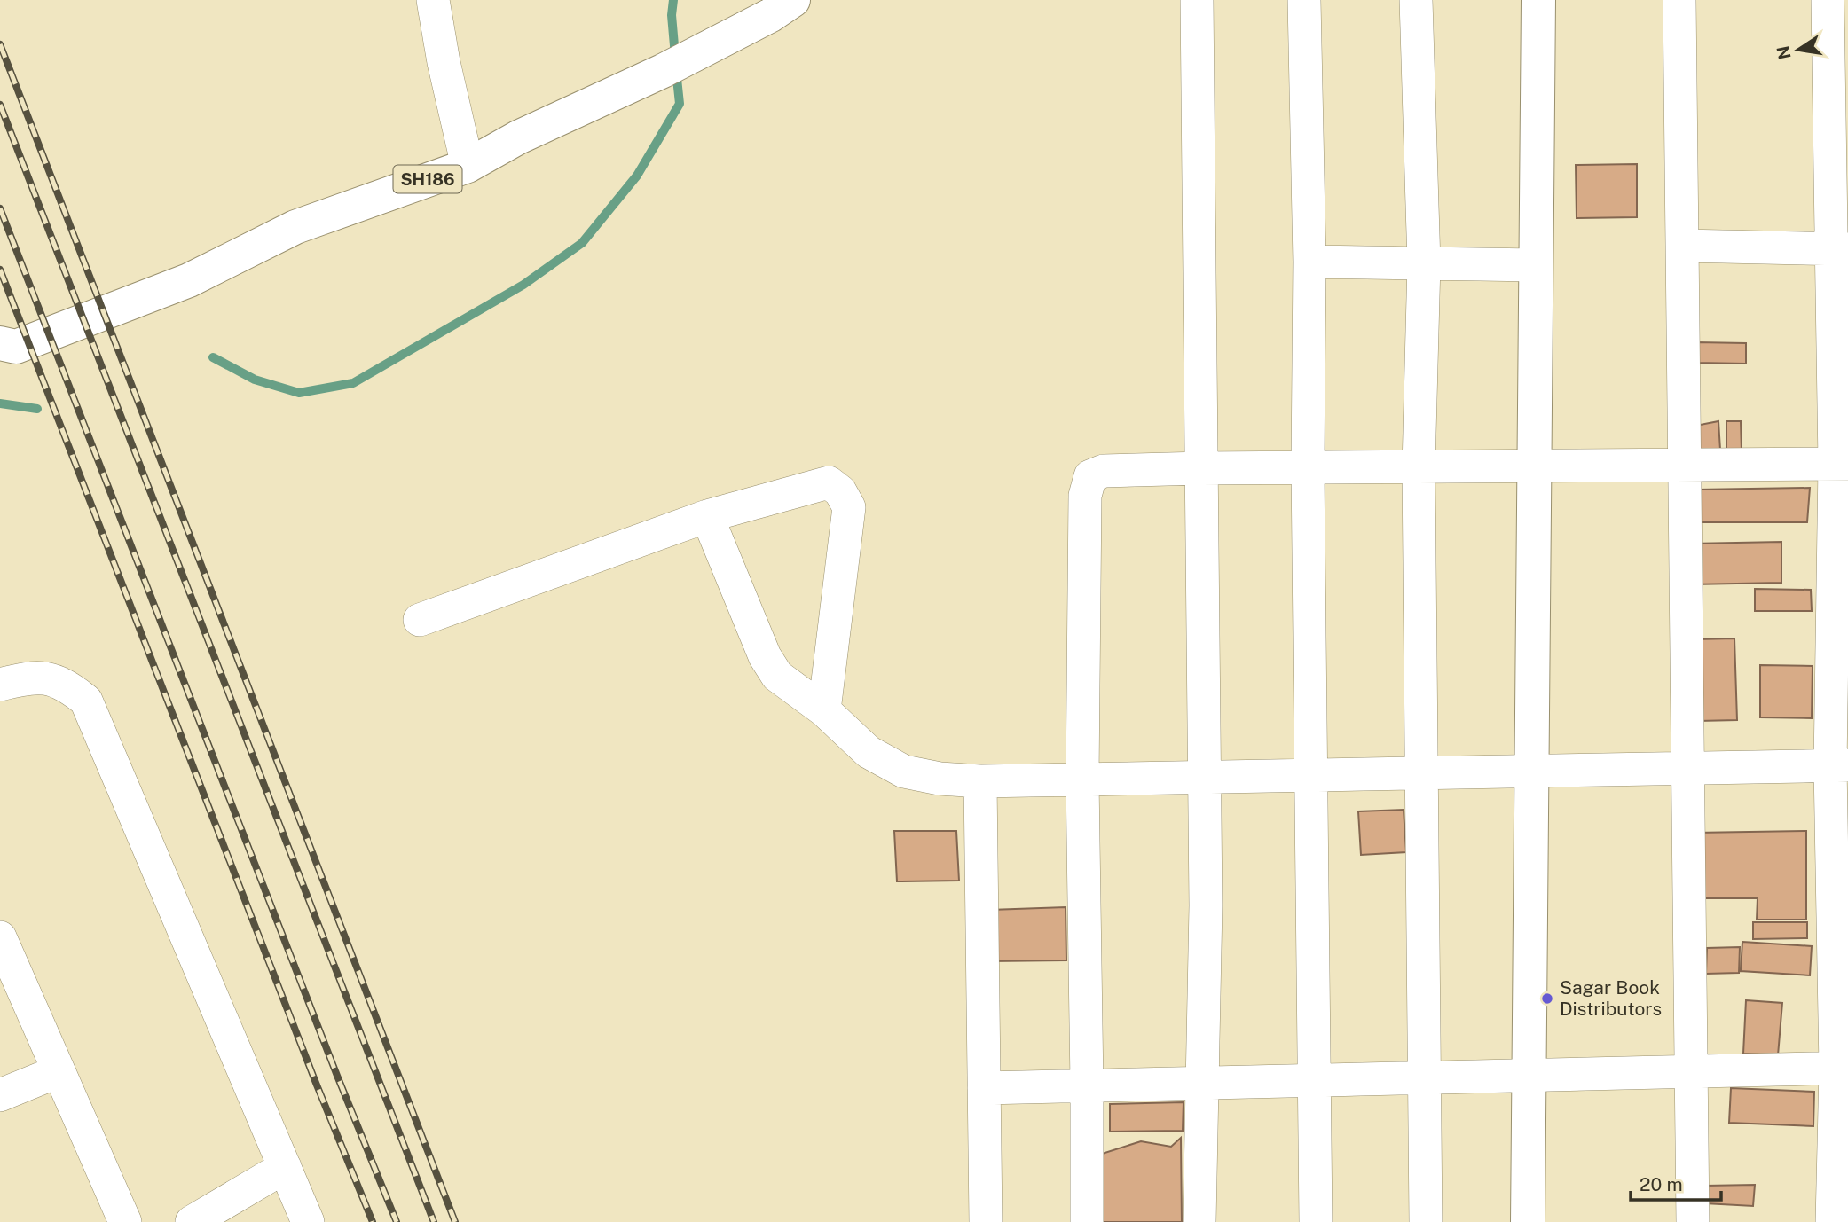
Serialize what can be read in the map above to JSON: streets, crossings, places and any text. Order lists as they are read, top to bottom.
{
  "streets": {
    "main road": ["SH186"]
  },
  "places": ["Sagar Book Distributors"],
  "scale_bar": "20 m",
  "north": "left"
}
